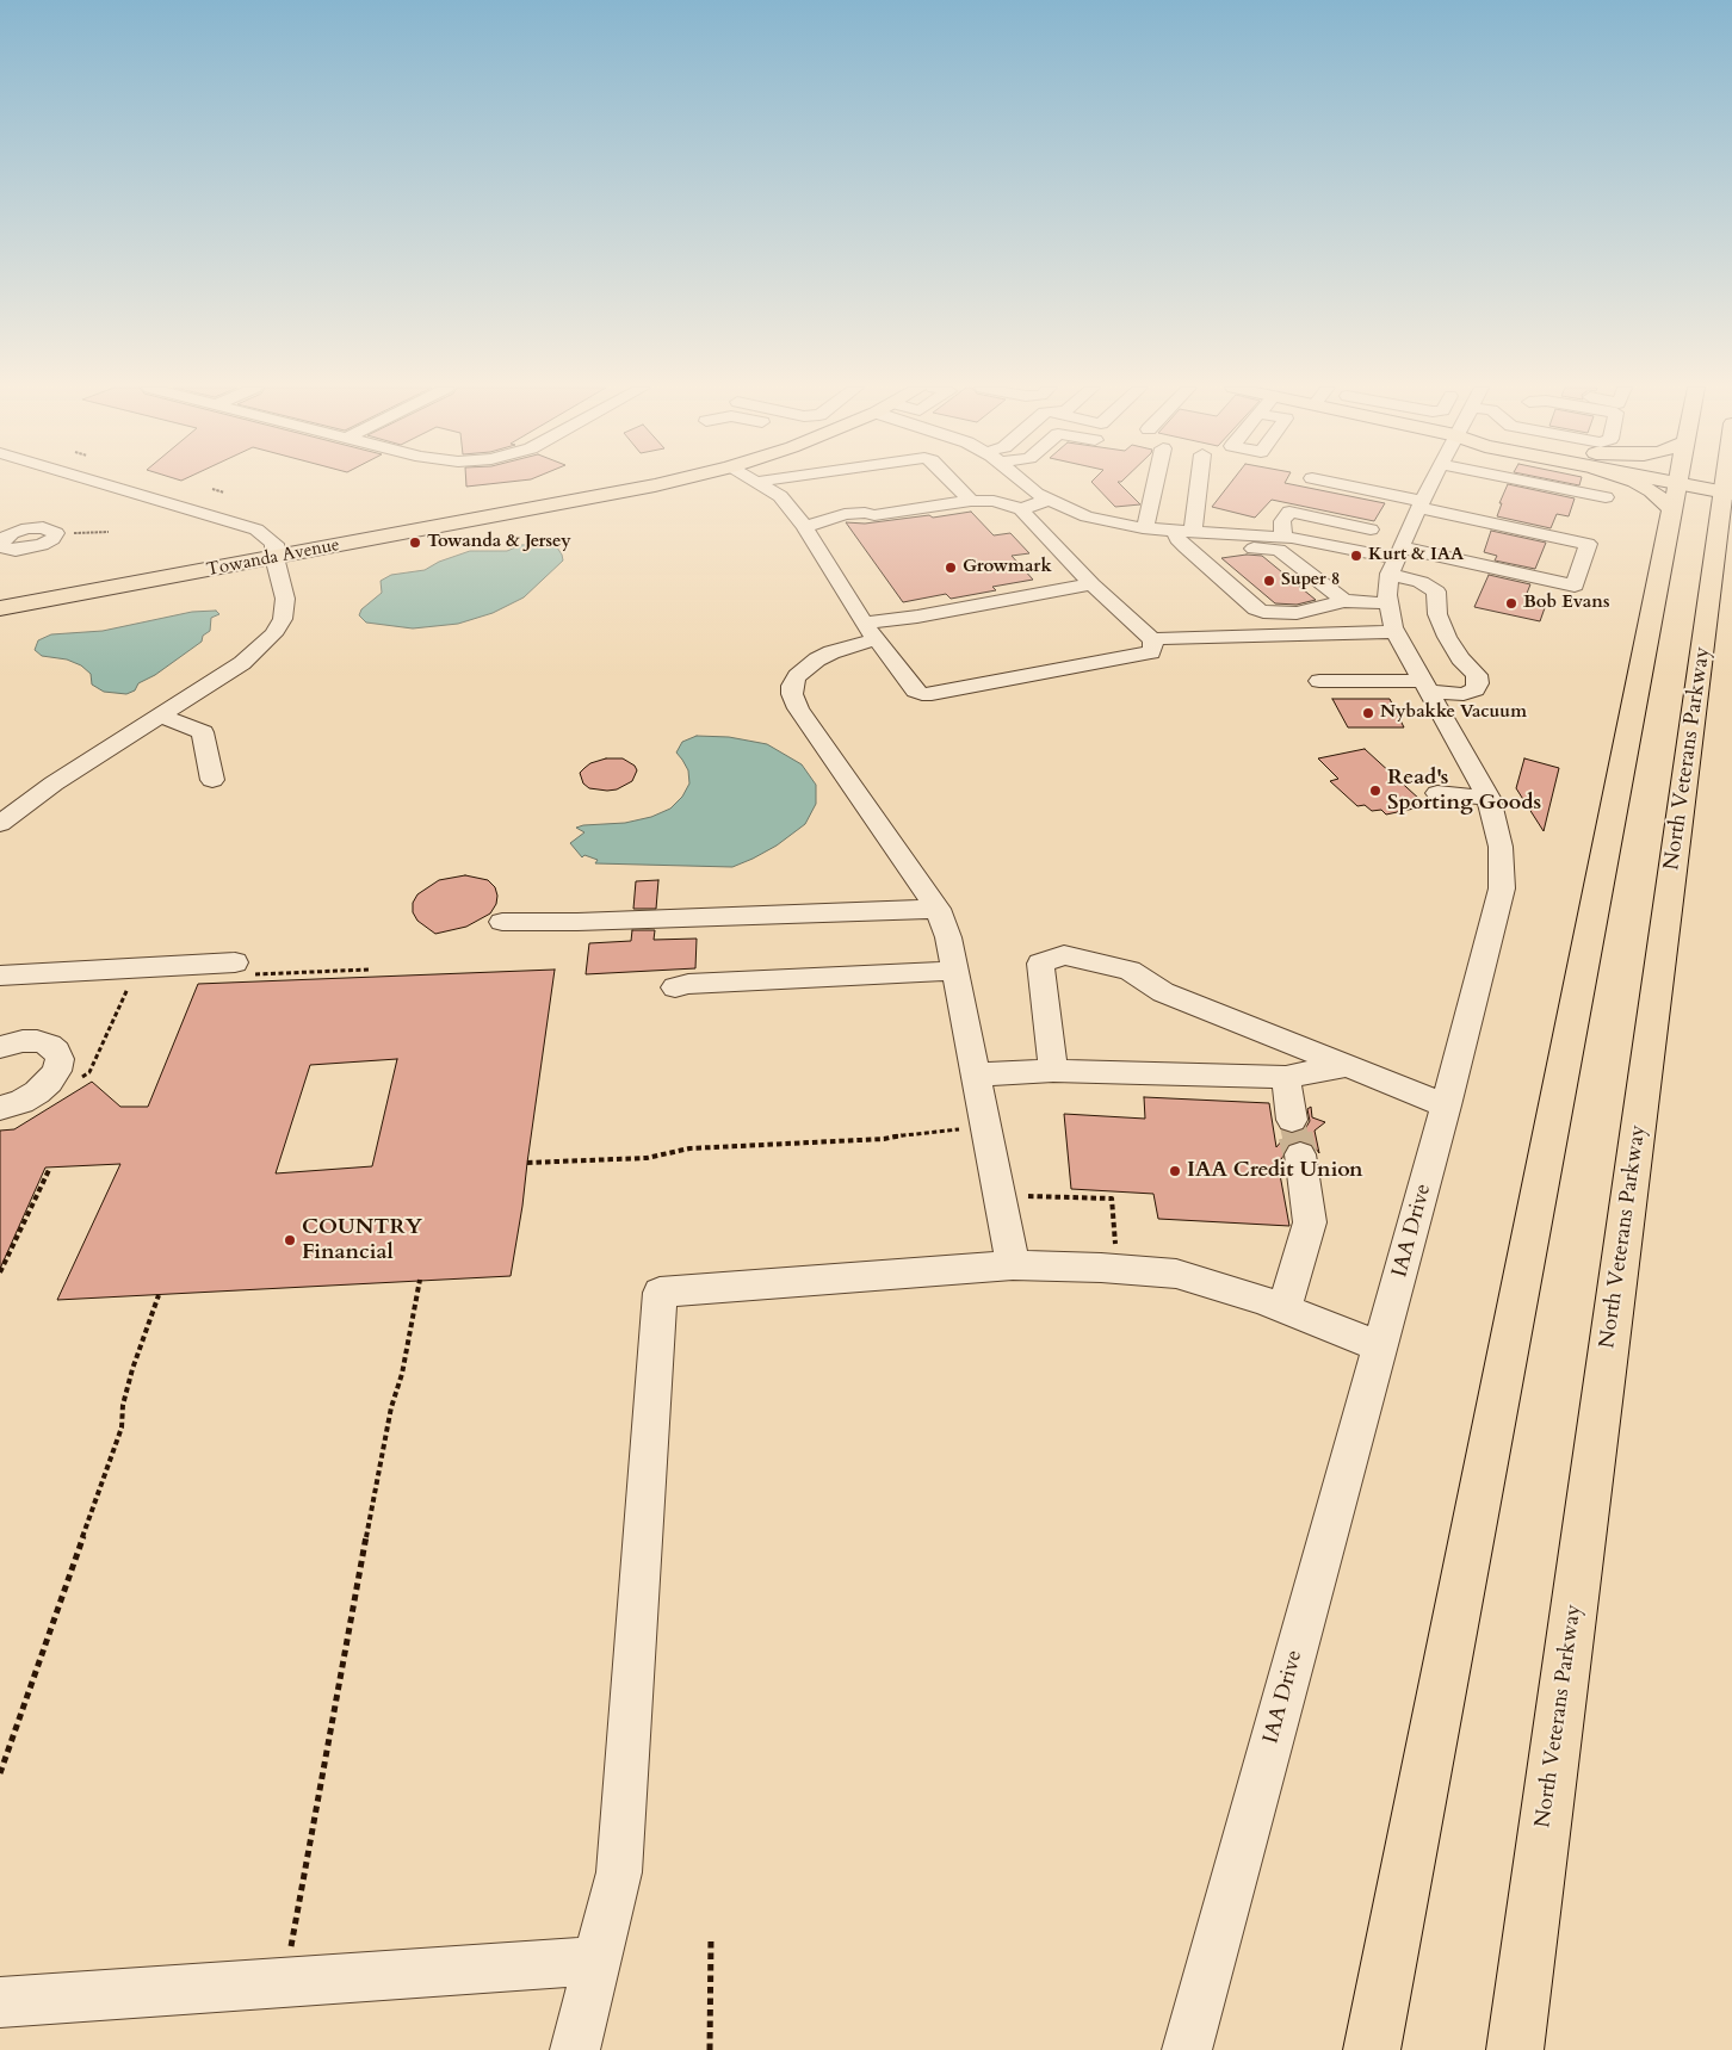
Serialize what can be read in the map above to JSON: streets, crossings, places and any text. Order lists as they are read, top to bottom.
{
  "streets": {
    "main road": ["Towanda Avenue", "North Veterans Parkway"],
    "street": ["IAA Drive"]
  },
  "places": [
    "Towanda & Jersey",
    "Kurt & IAA",
    "Growmark",
    "Super 8",
    "Bob Evans",
    "Nybakke Vacuum",
    "Read's Sporting Goods",
    "IAA Credit Union",
    "COUNTRY Financial"
  ]
}
